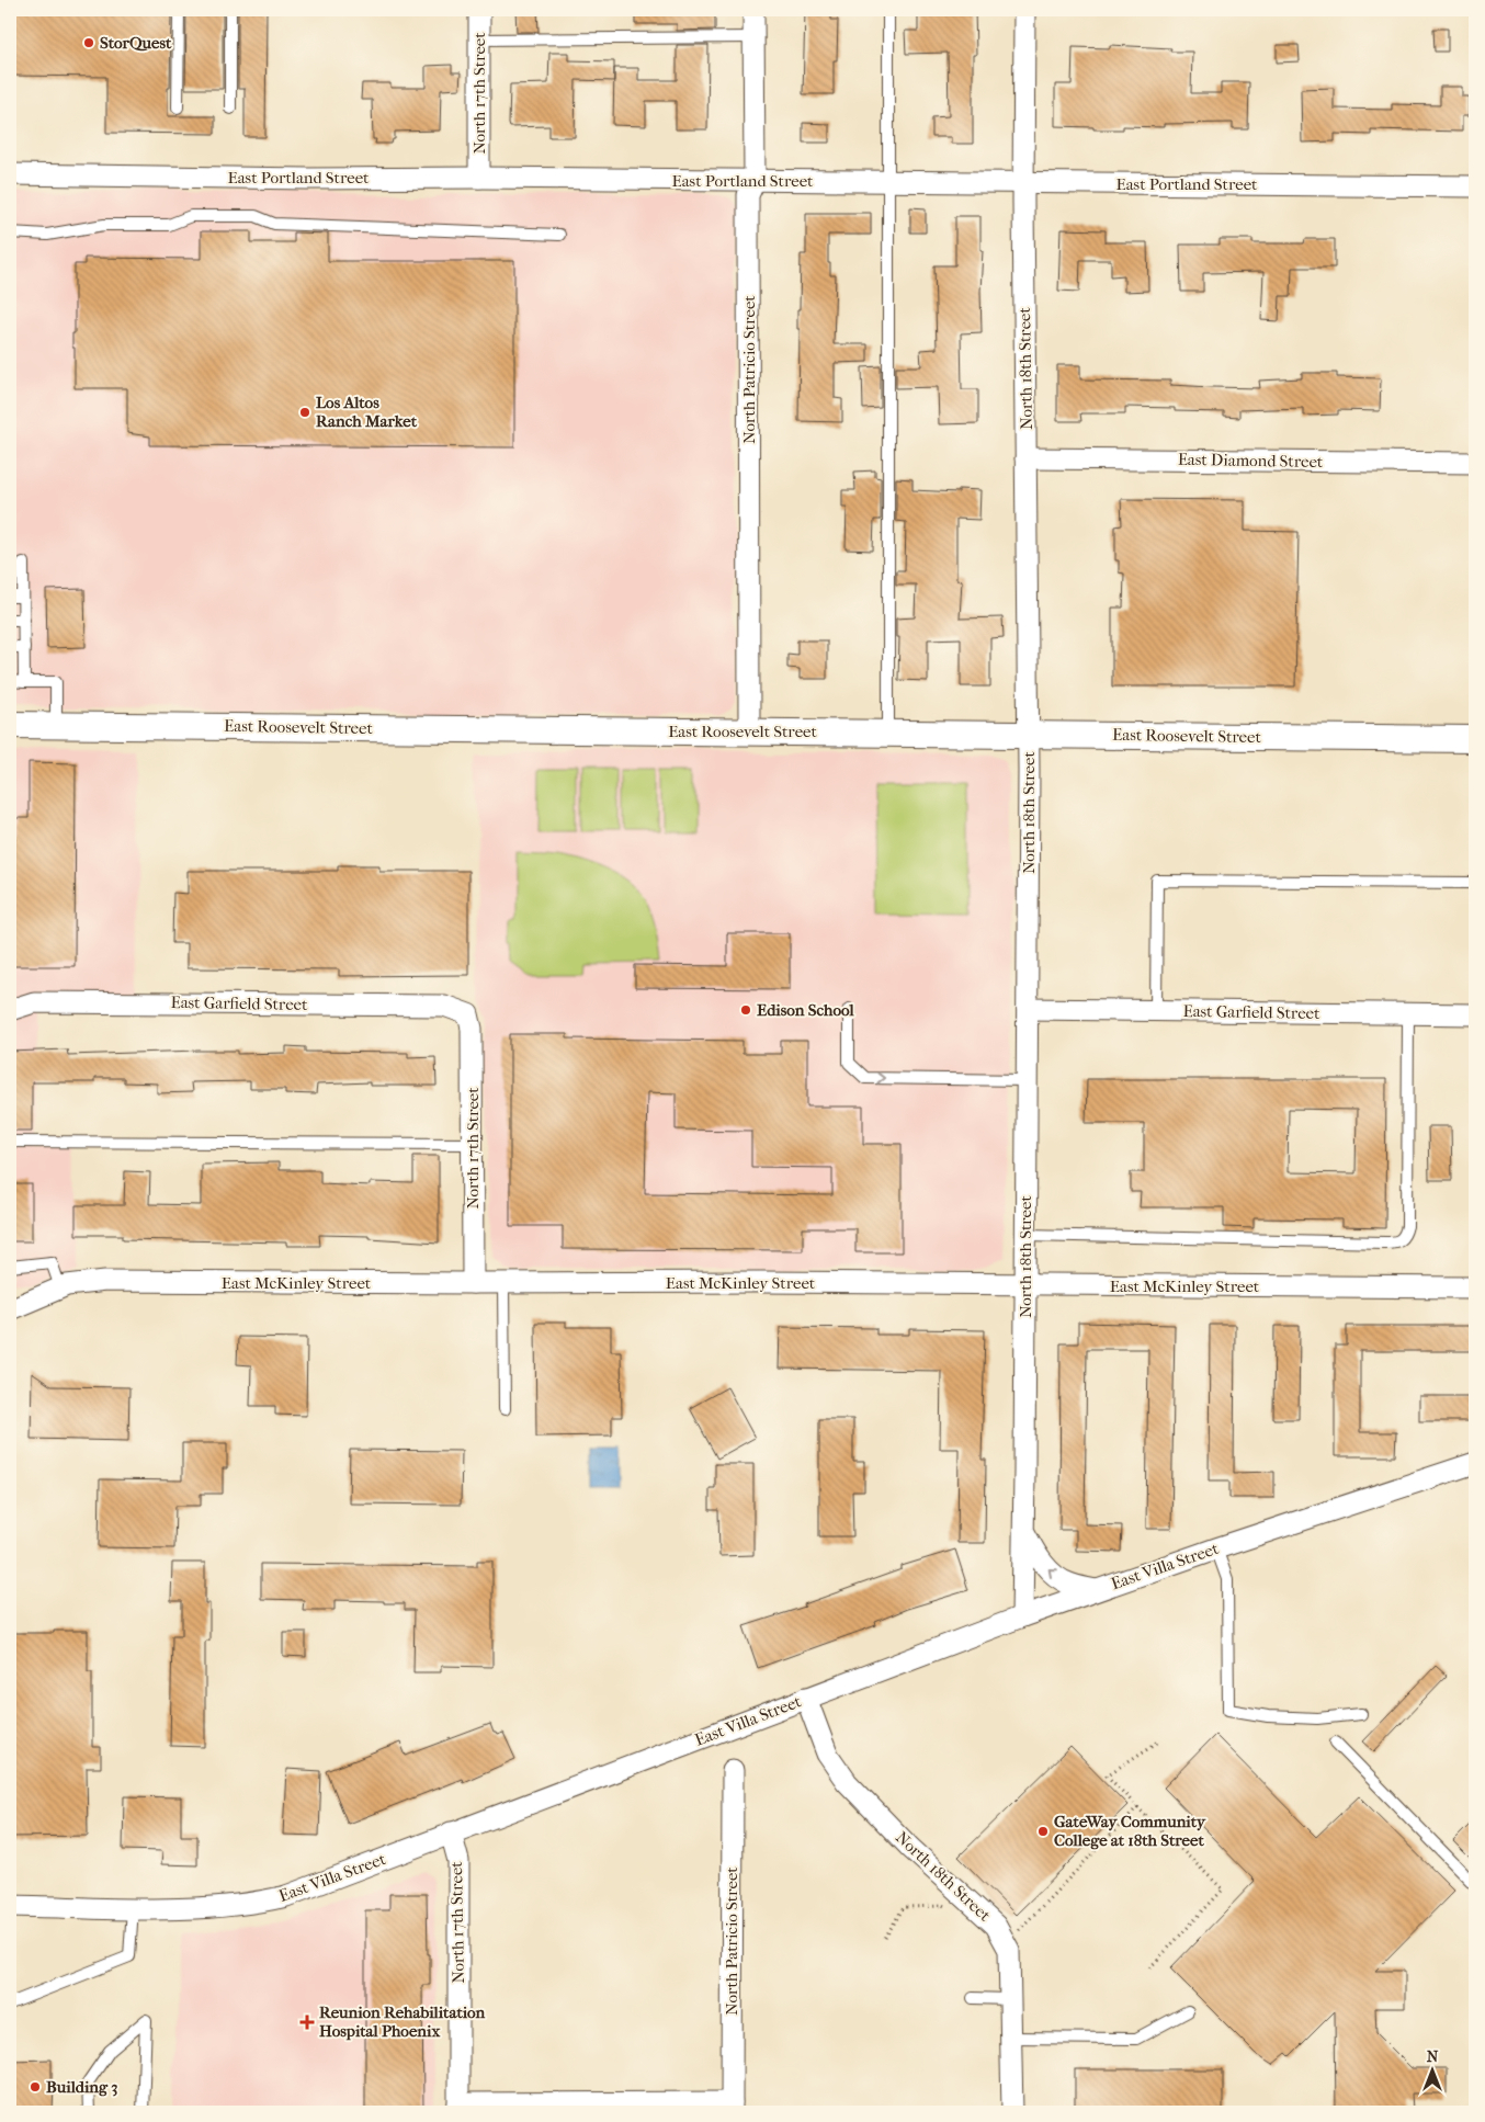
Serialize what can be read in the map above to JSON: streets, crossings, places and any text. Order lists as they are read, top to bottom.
{
  "streets": {
    "street": [
      "North 17th Street",
      "East Portland Street",
      "North 18th Street",
      "North Patricio Street",
      "East Diamond Street",
      "East Roosevelt Street",
      "East Garfield Street",
      "East McKinley Street",
      "East Villa Street"
    ]
  },
  "crossings": [
    ["North 17th Street", "East Portland Street"],
    ["North 17th Street", "East Garfield Street"],
    ["North 17th Street", "East McKinley Street"],
    ["North 17th Street", "East Villa Street"],
    ["East Portland Street", "North 18th Street"],
    ["East Portland Street", "North Patricio Street"],
    ["North 18th Street", "East Diamond Street"],
    ["North 18th Street", "East Roosevelt Street"],
    ["North 18th Street", "East Garfield Street"],
    ["North 18th Street", "East McKinley Street"],
    ["North 18th Street", "East Villa Street"],
    ["North Patricio Street", "East Roosevelt Street"]
  ],
  "places": {
    "other": [
      "StorQuest",
      "Los Altos Ranch Market",
      "Edison School",
      "GateWay Community College at 18th Street",
      "Building 3"
    ],
    "health": ["Reunion Rehabilitation Hospital Phoenix"]
  },
  "north": "top"
}
